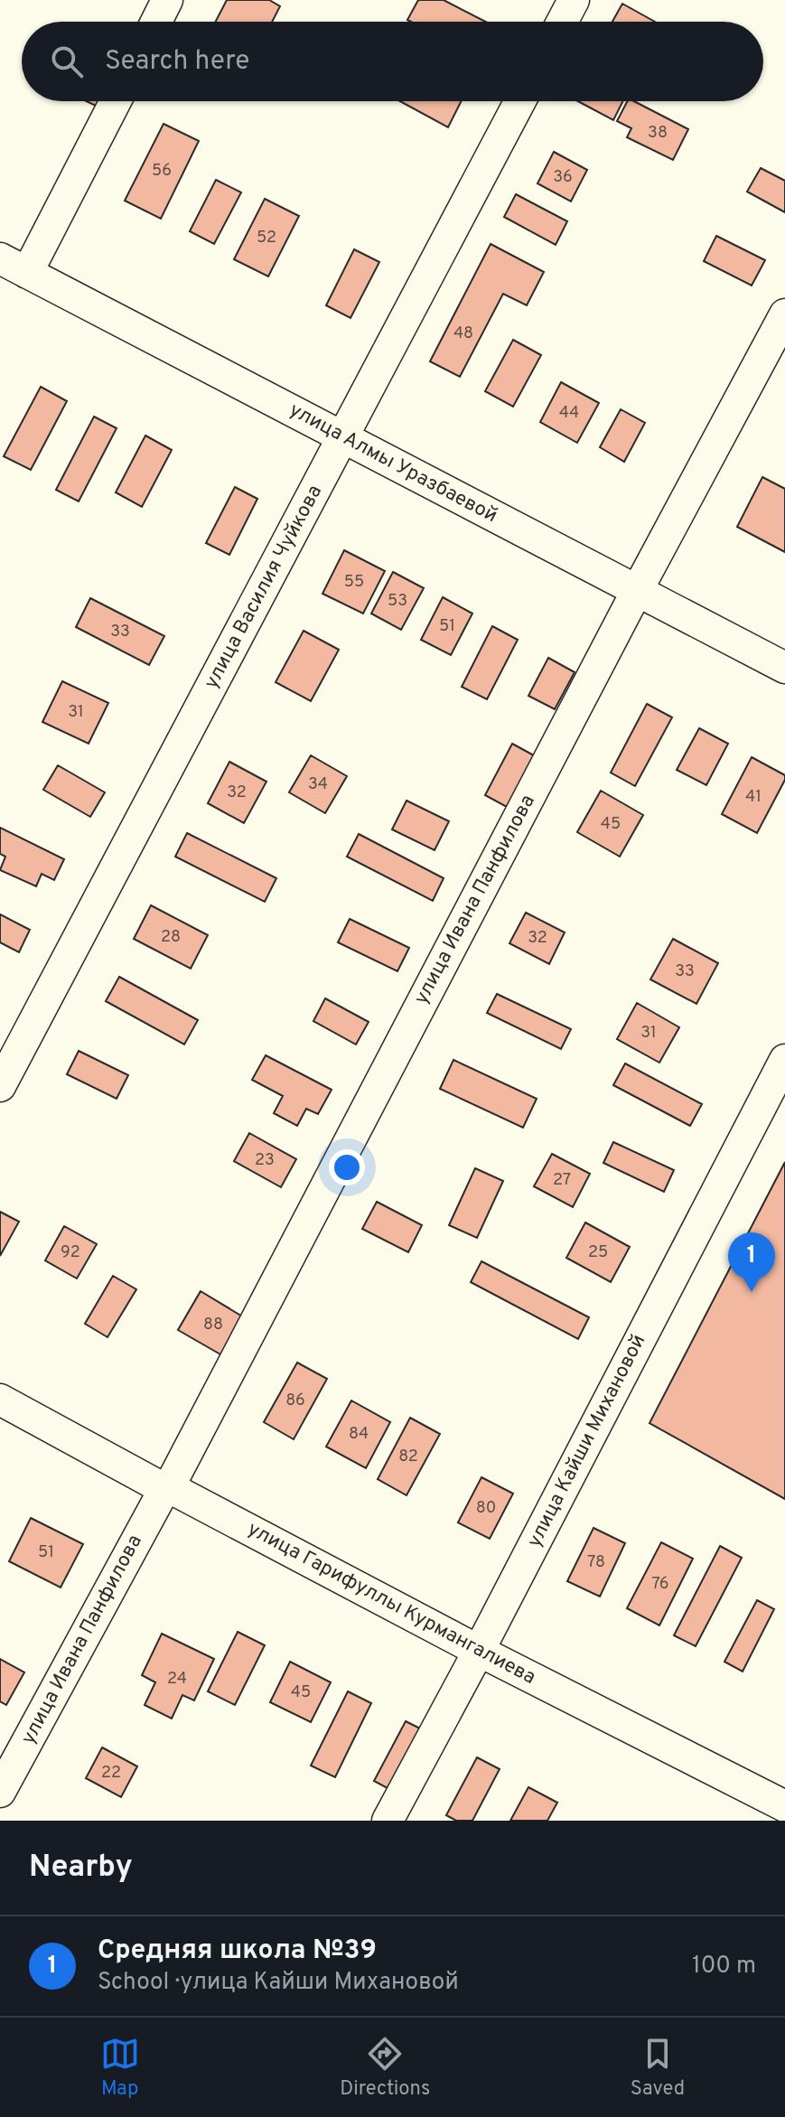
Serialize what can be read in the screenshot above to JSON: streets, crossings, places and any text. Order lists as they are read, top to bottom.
{
  "streets": {
    "street": [
      "улица Алмы Уразбаевой",
      "улица Василия Чуйкова",
      "улица Ивана Панфилова",
      "улица Кайши Михановой",
      "улица Гарифуллы Курмангалиева"
    ]
  },
  "crossings": [
    ["улица Алмы Уразбаевой", "улица Василия Чуйкова"],
    ["улица Алмы Уразбаевой", "улица Ивана Панфилова"],
    ["улица Ивана Панфилова", "улица Гарифуллы Курмангалиева"],
    ["улица Кайши Михановой", "улица Гарифуллы Курмангалиева"]
  ],
  "house_numbers": [
    "38",
    "56",
    "36",
    "52",
    "48",
    "44",
    "55",
    "53",
    "51",
    "33",
    "31",
    "34",
    "32",
    "41",
    "45",
    "28",
    "32",
    "33",
    "31",
    "23",
    "27",
    "92",
    "25",
    "88",
    "86",
    "84",
    "82",
    "80",
    "51",
    "78",
    "76",
    "24",
    "45",
    "22"
  ],
  "page": {
    "search": "Search here",
    "pins": "1",
    "heading": "Nearby",
    "list": [
      {
        "mark": "1",
        "name": "Средняя школа №39",
        "note": "School · улица Кайши Михановой",
        "value": "100 m"
      }
    ],
    "nav": ["Map", "Directions", "Saved"]
  }
}
